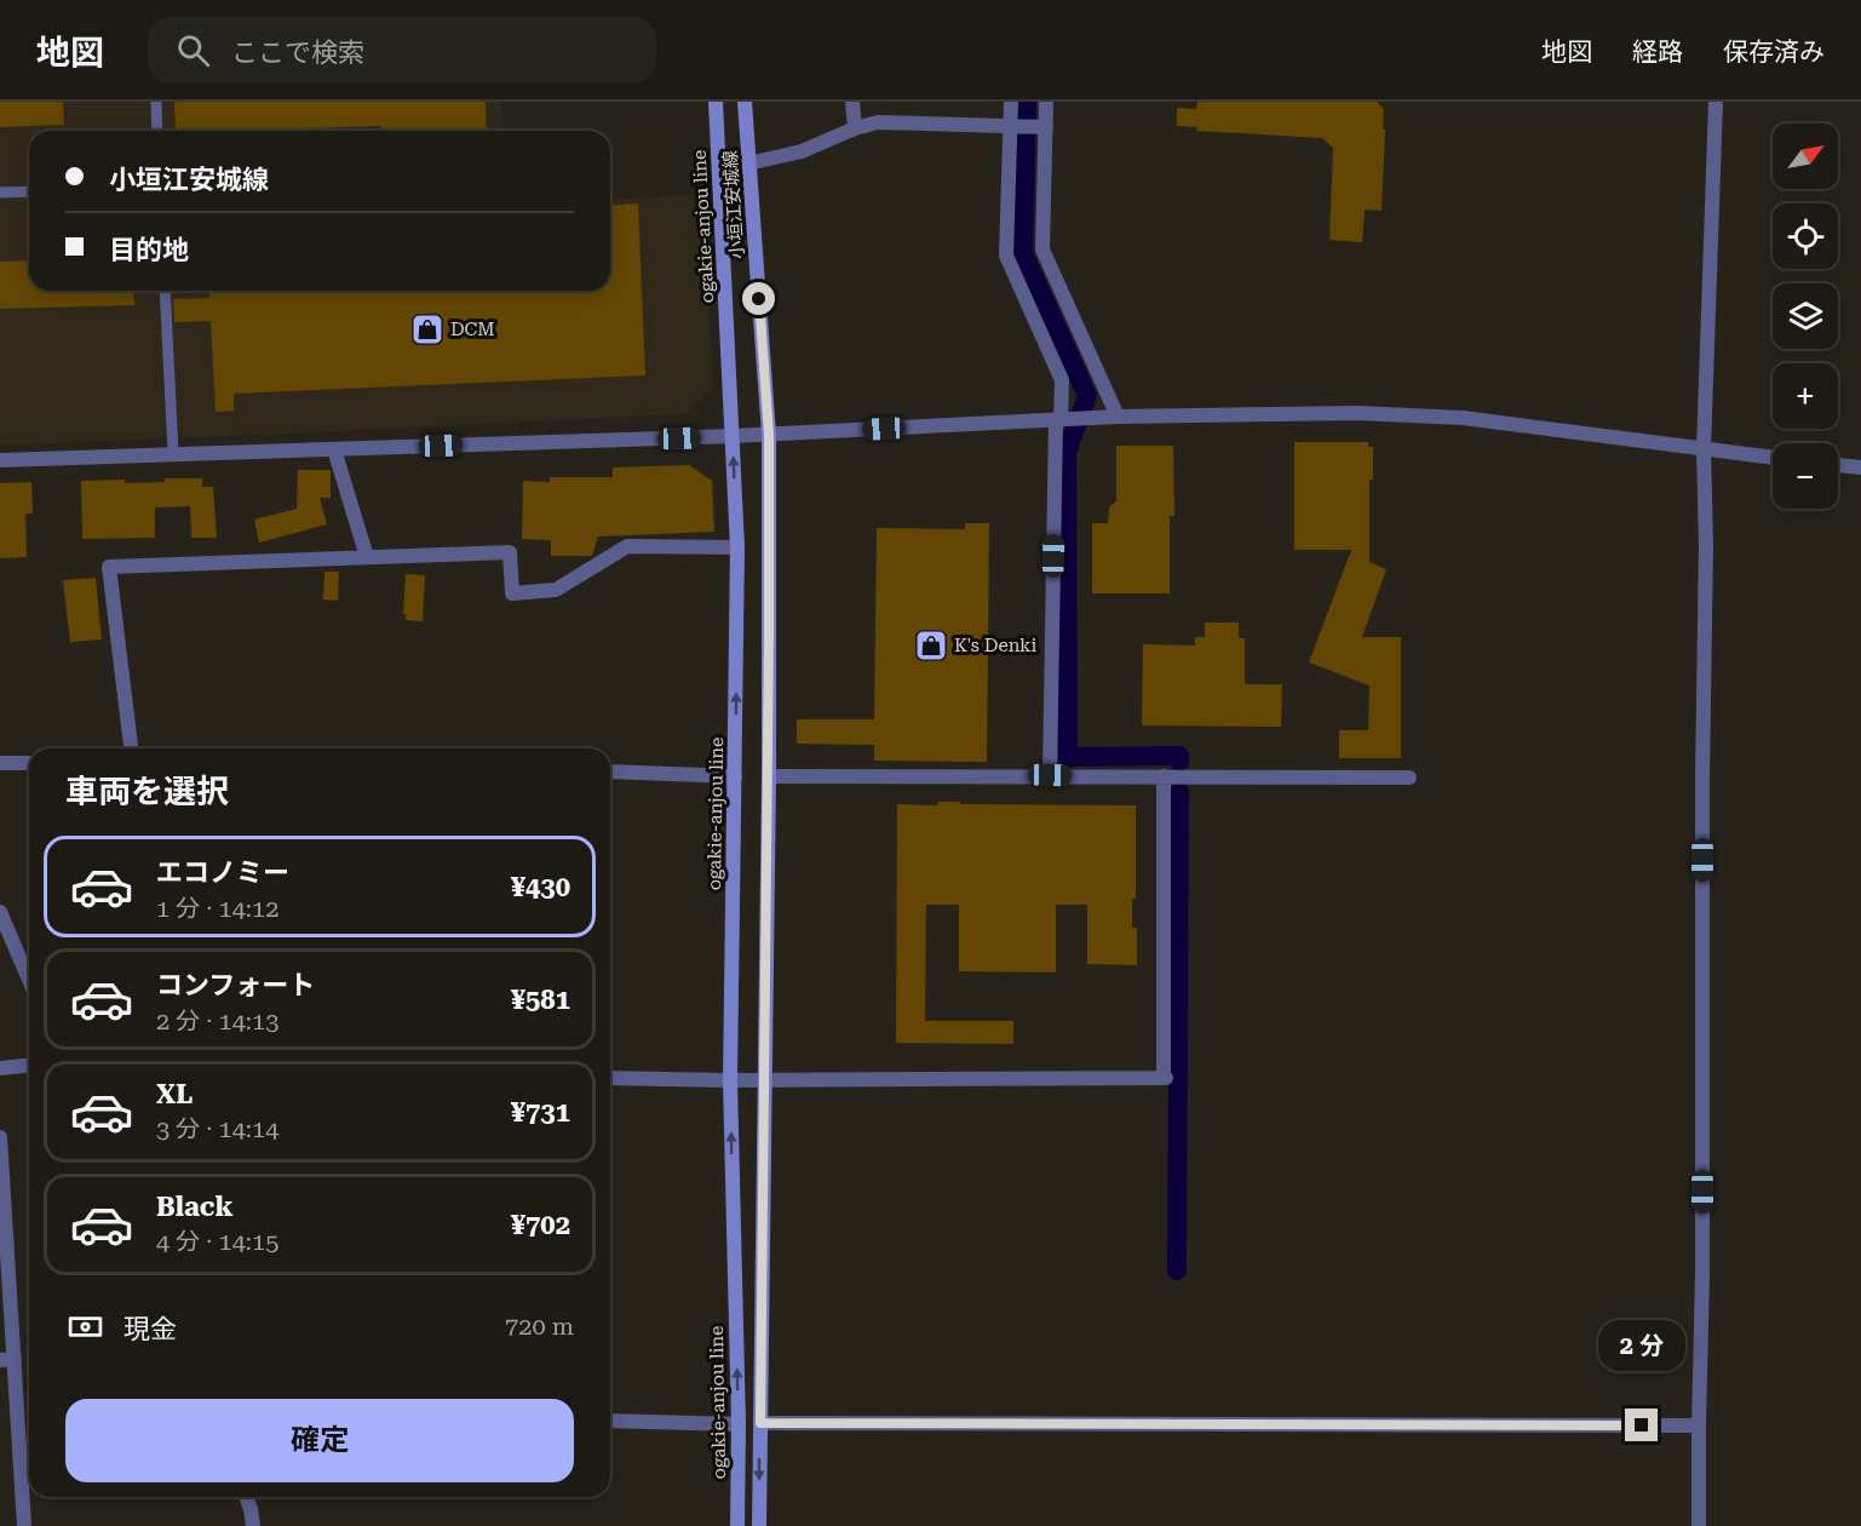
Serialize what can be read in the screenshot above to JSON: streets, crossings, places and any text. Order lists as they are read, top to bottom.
{
  "streets": {
    "main road": ["小垣江安城線", "ogakie-anjou line"]
  },
  "one_way": ["ogakie-anjou line"],
  "places": {
    "shop": ["DCM", "K's Denki"]
  },
  "north": "top right",
  "page": {
    "header": "地図",
    "search": "ここで検索",
    "nav": ["地図", "経路", "保存済み"],
    "map_buttons": ["+", "−"],
    "banner": ["小垣江安城線", "目的地"],
    "heading": "車両を選択",
    "list": [
      {
        "name": "エコノミー",
        "note": "1 分 · 14:12",
        "value": "¥430"
      },
      {
        "name": "コンフォート",
        "note": "2 分 · 14:13",
        "value": "¥581"
      },
      {
        "name": "XL",
        "note": "3 分 · 14:14",
        "value": "¥731"
      },
      {
        "name": "Black",
        "note": "4 分 · 14:15",
        "value": "¥702"
      }
    ],
    "pay": ["現金", "720 m"],
    "bubble": "2 分",
    "buttons": "確定"
  }
}
